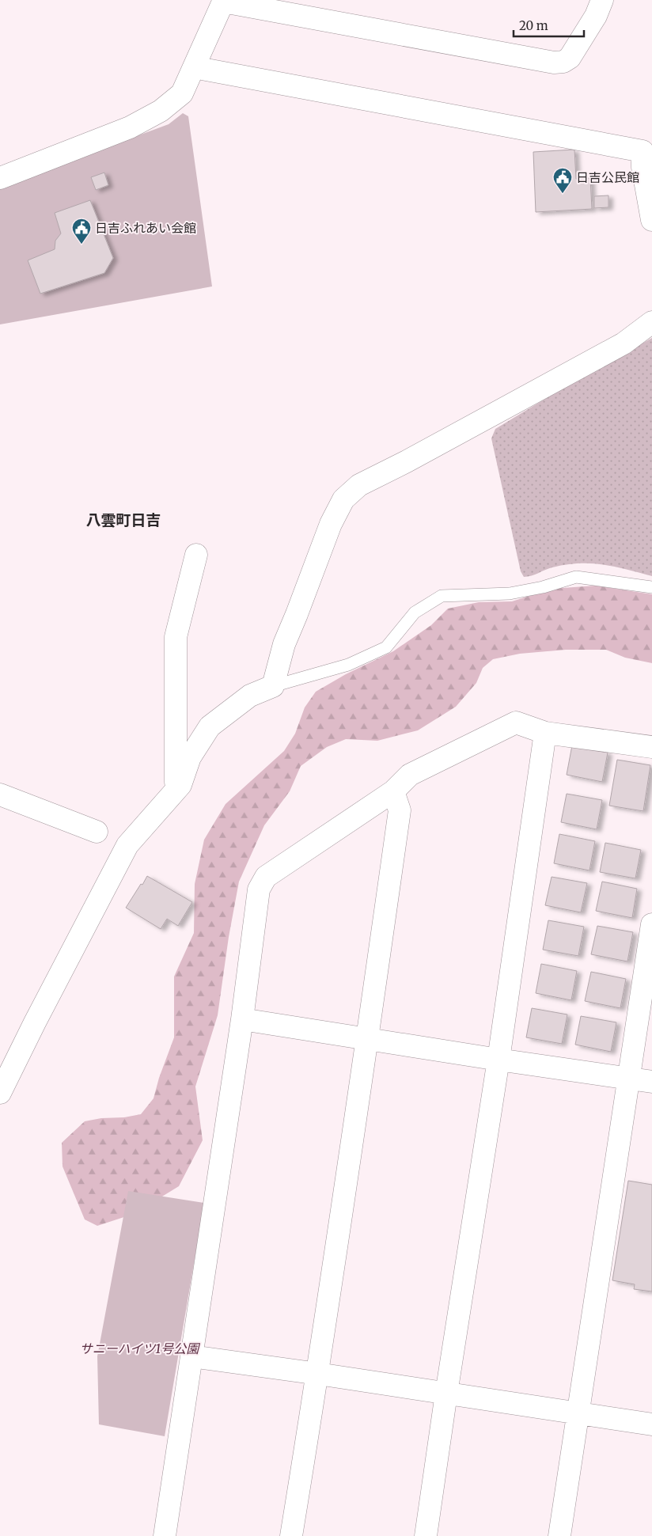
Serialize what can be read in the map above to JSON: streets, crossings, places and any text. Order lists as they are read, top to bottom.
{
  "districts": ["八雲町日吉"],
  "parks": ["サニーハイツ1号公園"],
  "places": {
    "public building": ["日吉公民館", "日吉ふれあい会館"]
  },
  "scale_bar": "20 m"
}
